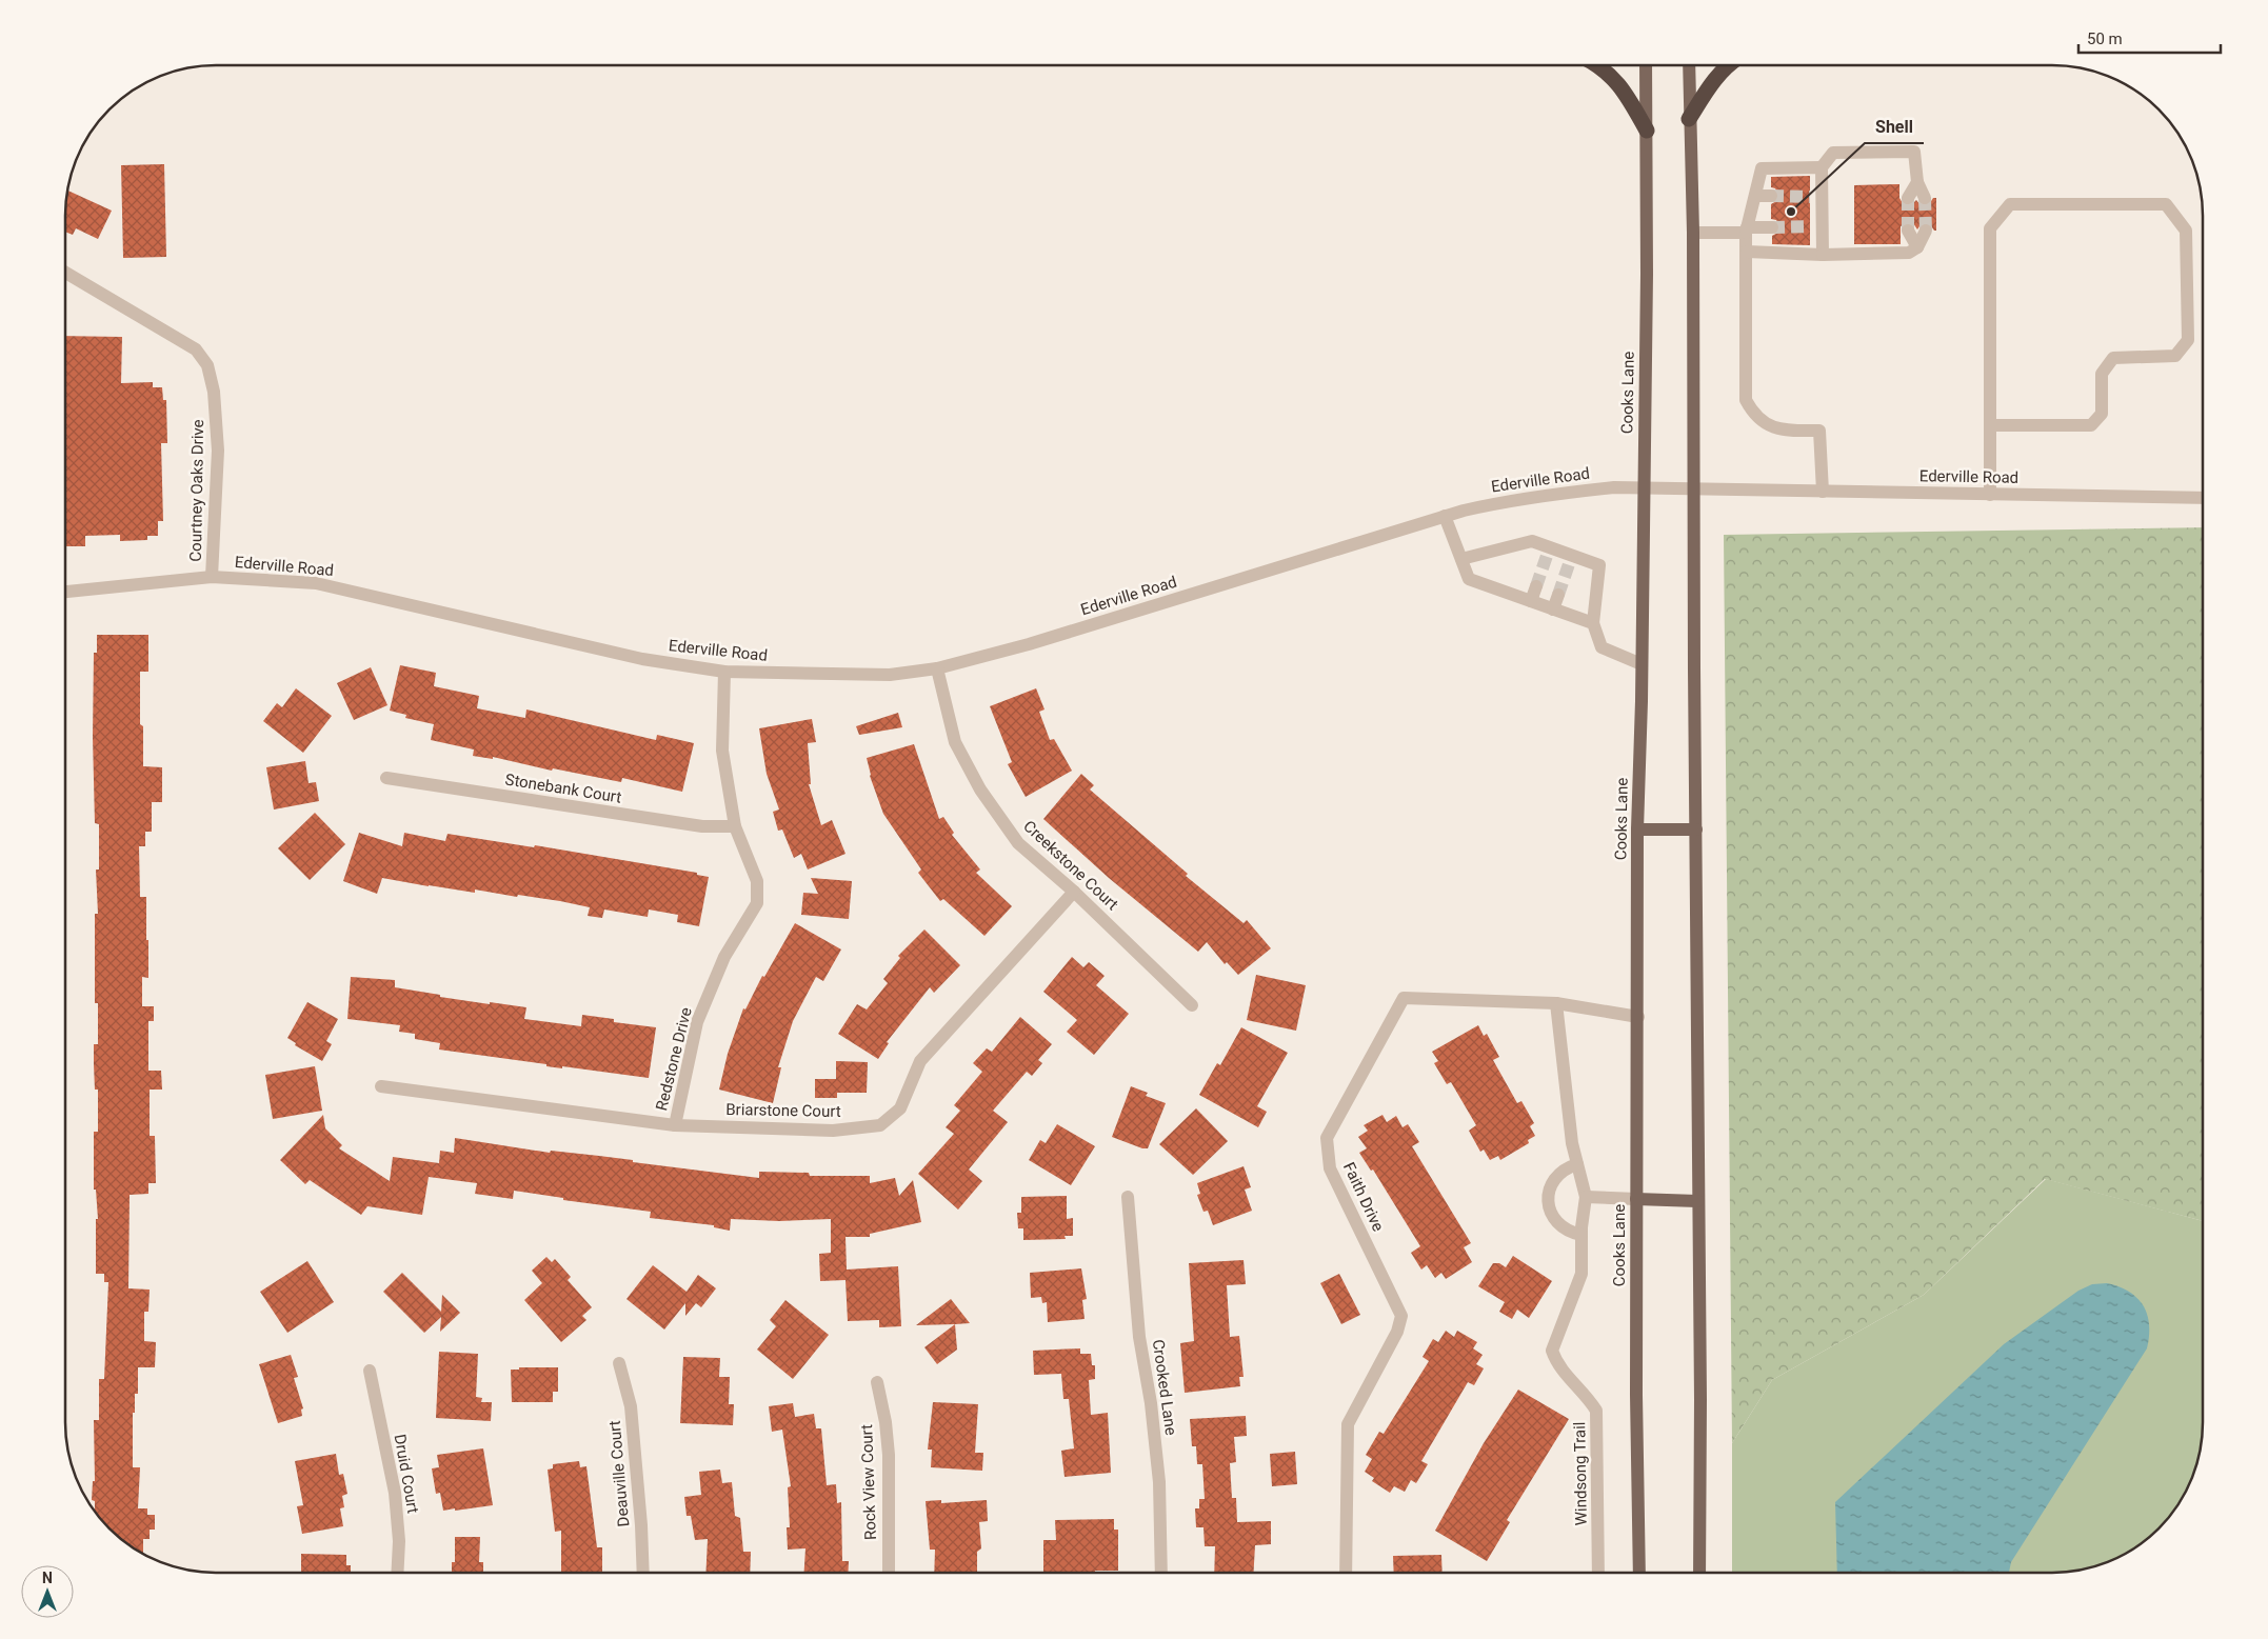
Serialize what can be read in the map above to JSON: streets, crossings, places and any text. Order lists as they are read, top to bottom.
{
  "streets": {
    "main road": ["Cooks Lane"],
    "street": [
      "Ederville Road",
      "Courtney Oaks Drive",
      "Stonebank Court",
      "Creekstone Court",
      "Redstone Drive",
      "Briarstone Court",
      "Faith Drive",
      "Crooked Lane",
      "Druid Court",
      "Deauville Court",
      "Windsong Trail",
      "Rock View Court"
    ]
  },
  "crossings": [
    ["Cooks Lane", "Ederville Road"],
    ["Cooks Lane", "Faith Drive"],
    ["Ederville Road", "Courtney Oaks Drive"],
    ["Ederville Road", "Creekstone Court"],
    ["Ederville Road", "Redstone Drive"],
    ["Stonebank Court", "Redstone Drive"],
    ["Creekstone Court", "Briarstone Court"],
    ["Redstone Drive", "Briarstone Court"],
    ["Faith Drive", "Windsong Trail"]
  ],
  "places": ["Shell"],
  "scale_bar": "50 m",
  "north": "top"
}
